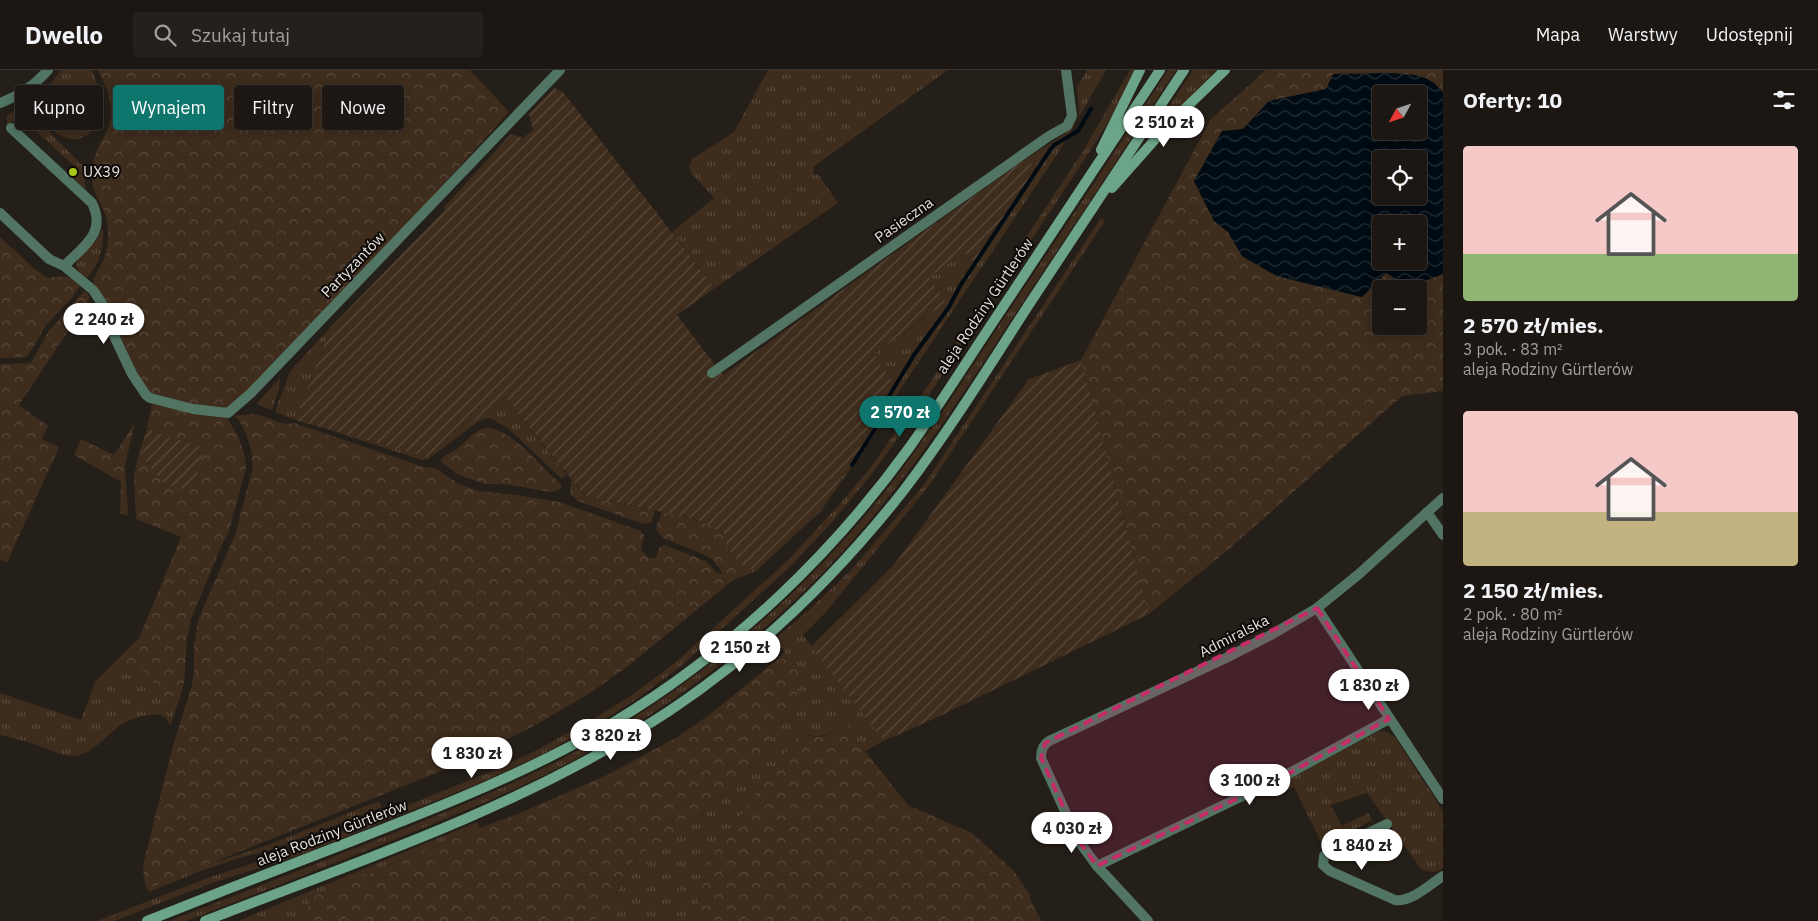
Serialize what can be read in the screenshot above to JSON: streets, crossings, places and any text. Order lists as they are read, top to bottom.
{
  "streets": {
    "main road": ["aleja Rodziny Gürtlerów"],
    "street": ["Pasieczna", "Partyzantów", "Admiralska"]
  },
  "places": ["UX39"],
  "north": "bottom left",
  "page": {
    "header": "Dwello",
    "search": "Szukaj tutaj",
    "nav": ["Mapa", "Warstwy", "Udostępnij"],
    "heading": "Oferty: 10",
    "map_buttons": ["+", "−"],
    "chip": [
      "Kupno",
      "Wynajem",
      "Filtry",
      "Nowe"
    ],
    "price": [
      "2 510 zł",
      "2 240 zł",
      "2 570 zł",
      "2 150 zł",
      "1 830 zł",
      "3 820 zł",
      "1 830 zł",
      "3 100 zł",
      "4 030 zł",
      "1 840 zł"
    ],
    "list": [
      {
        "name": "2 570 zł/mies.",
        "note": "3 pok. · 83 m² · aleja Rodziny Gürtlerów"
      },
      {
        "name": "2 150 zł/mies.",
        "note": "2 pok. · 80 m² · aleja Rodziny Gürtlerów"
      }
    ]
  }
}
